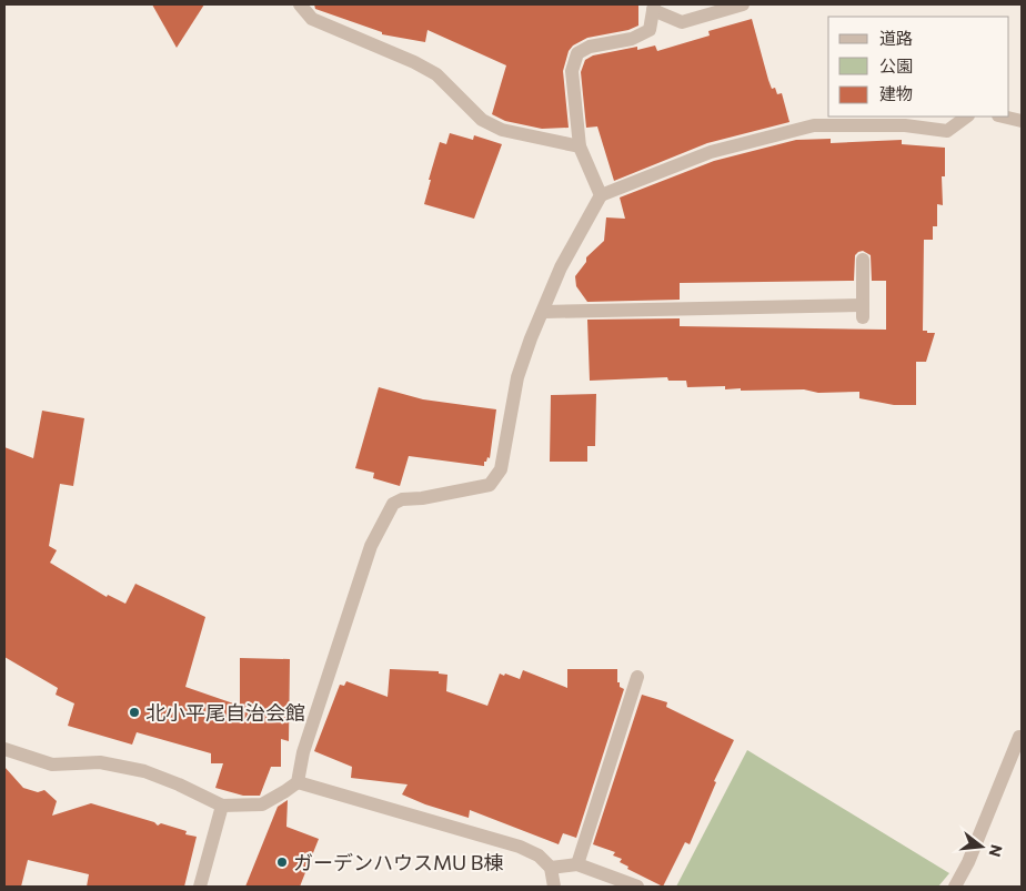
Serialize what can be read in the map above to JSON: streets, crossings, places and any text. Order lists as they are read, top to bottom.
{
  "places": ["北小平尾自治会館", "ガーデンハウスMU B棟"],
  "legend": ["道路", "公園", "建物"],
  "north": "right"
}
